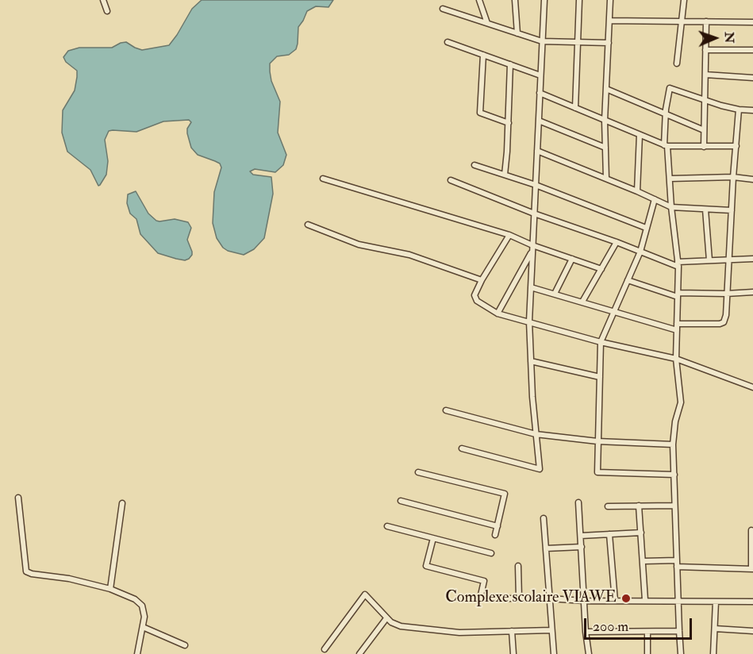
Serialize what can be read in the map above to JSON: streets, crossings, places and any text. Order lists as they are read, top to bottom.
{
  "places": ["Complexe scolaire VIAWE"],
  "scale_bar": "200 m",
  "north": "right"
}
